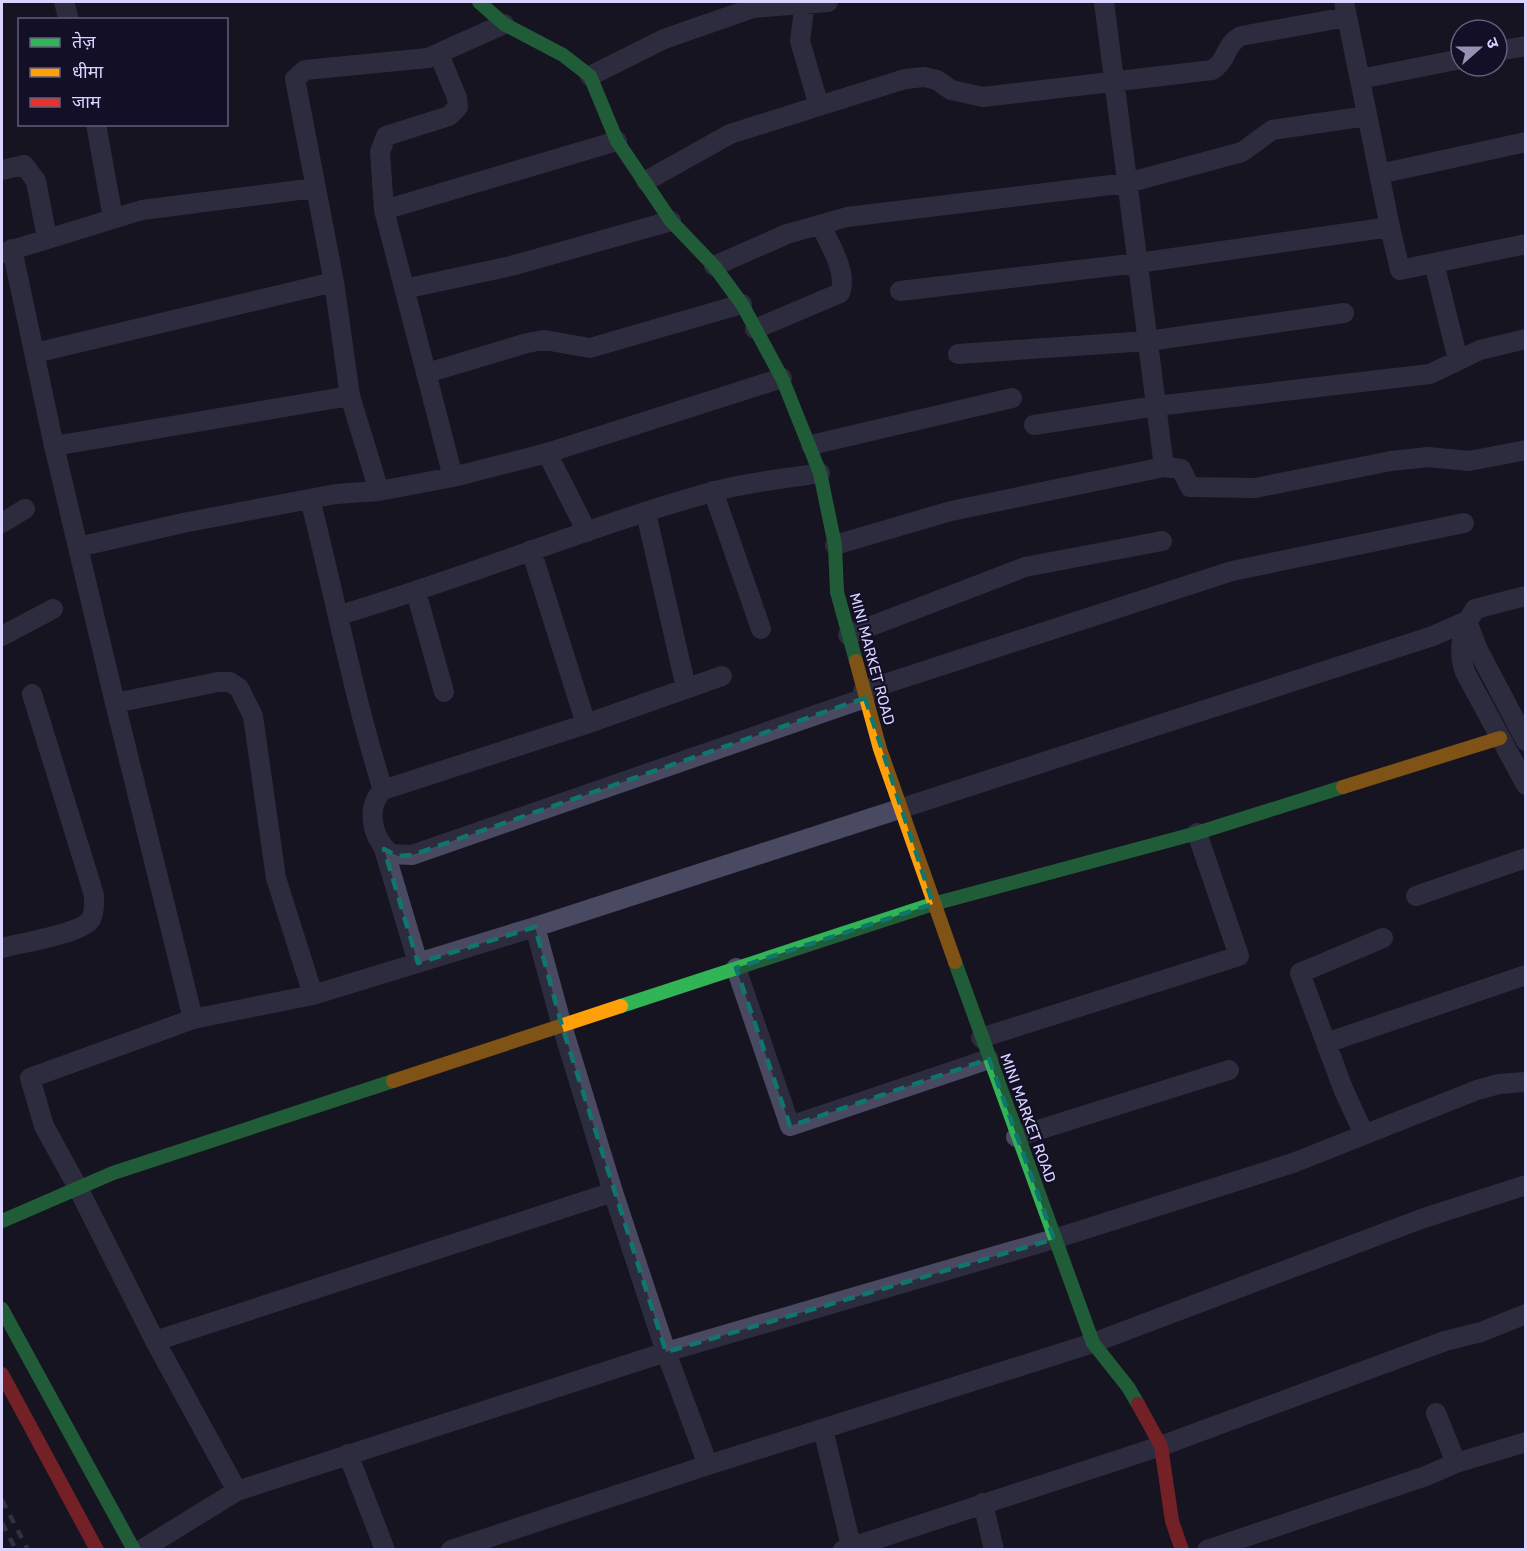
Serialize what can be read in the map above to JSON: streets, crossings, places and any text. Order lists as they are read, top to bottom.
{
  "streets": {
    "street": ["MINI MARKET ROAD"]
  },
  "legend": ["तेज़", "धीमा", "जाम"],
  "north": "right"
}
